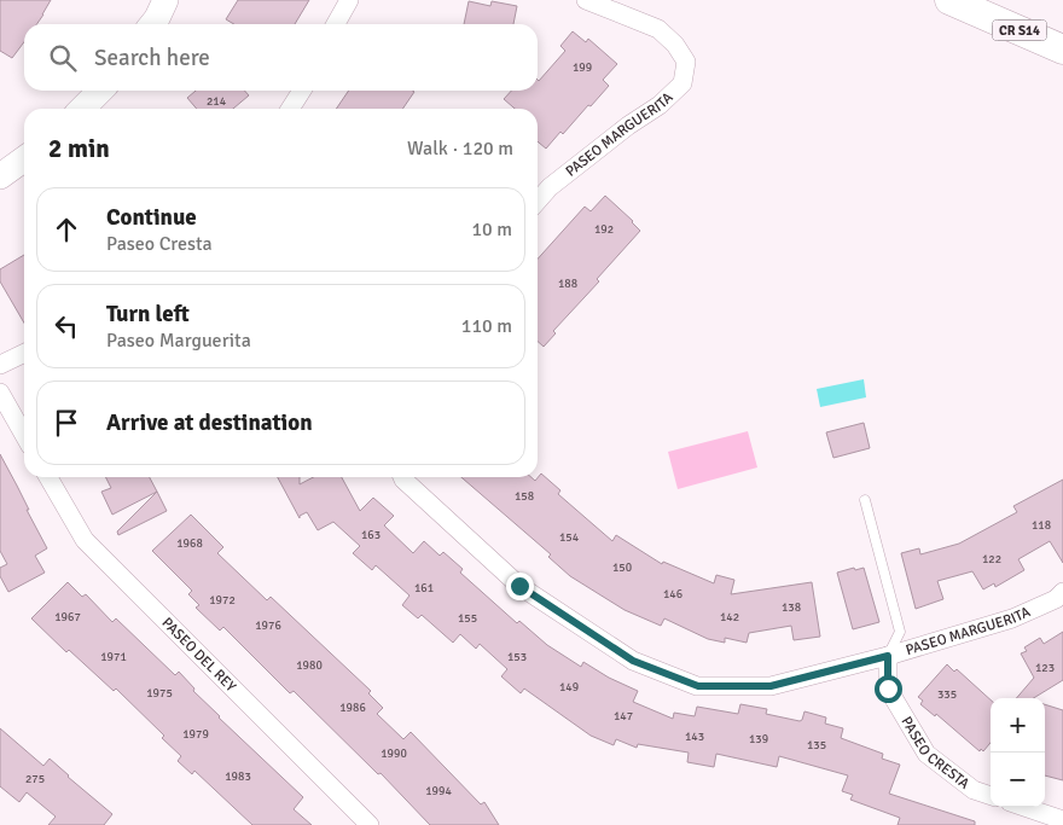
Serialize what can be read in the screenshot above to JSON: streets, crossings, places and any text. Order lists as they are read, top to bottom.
{
  "streets": {
    "main road": ["CR S14"],
    "street": ["PASEO MARGUERITA", "PASEO DEL REY", "PASEO CRESTA"]
  },
  "crossings": [
    ["PASEO MARGUERITA", "PASEO CRESTA"]
  ],
  "house_numbers": [
    "199",
    "214",
    "192",
    "188",
    "158",
    "118",
    "163",
    "154",
    "1968",
    "122",
    "150",
    "161",
    "146",
    "1972",
    "138",
    "1967",
    "142",
    "155",
    "1976",
    "1971",
    "153",
    "1980",
    "123",
    "149",
    "1975",
    "335",
    "1986",
    "147",
    "1979",
    "143",
    "139",
    "135",
    "1990",
    "1983",
    "275",
    "1994"
  ],
  "page": {
    "search": "Search here",
    "heading": ["2 min", "Walk · 120 m"],
    "list": [
      ["Continue", "Paseo Cresta", "10 m"],
      ["Turn left", "Paseo Marguerita", "110 m"],
      "Arrive at destination"
    ],
    "map_buttons": ["+", "−"]
  }
}
